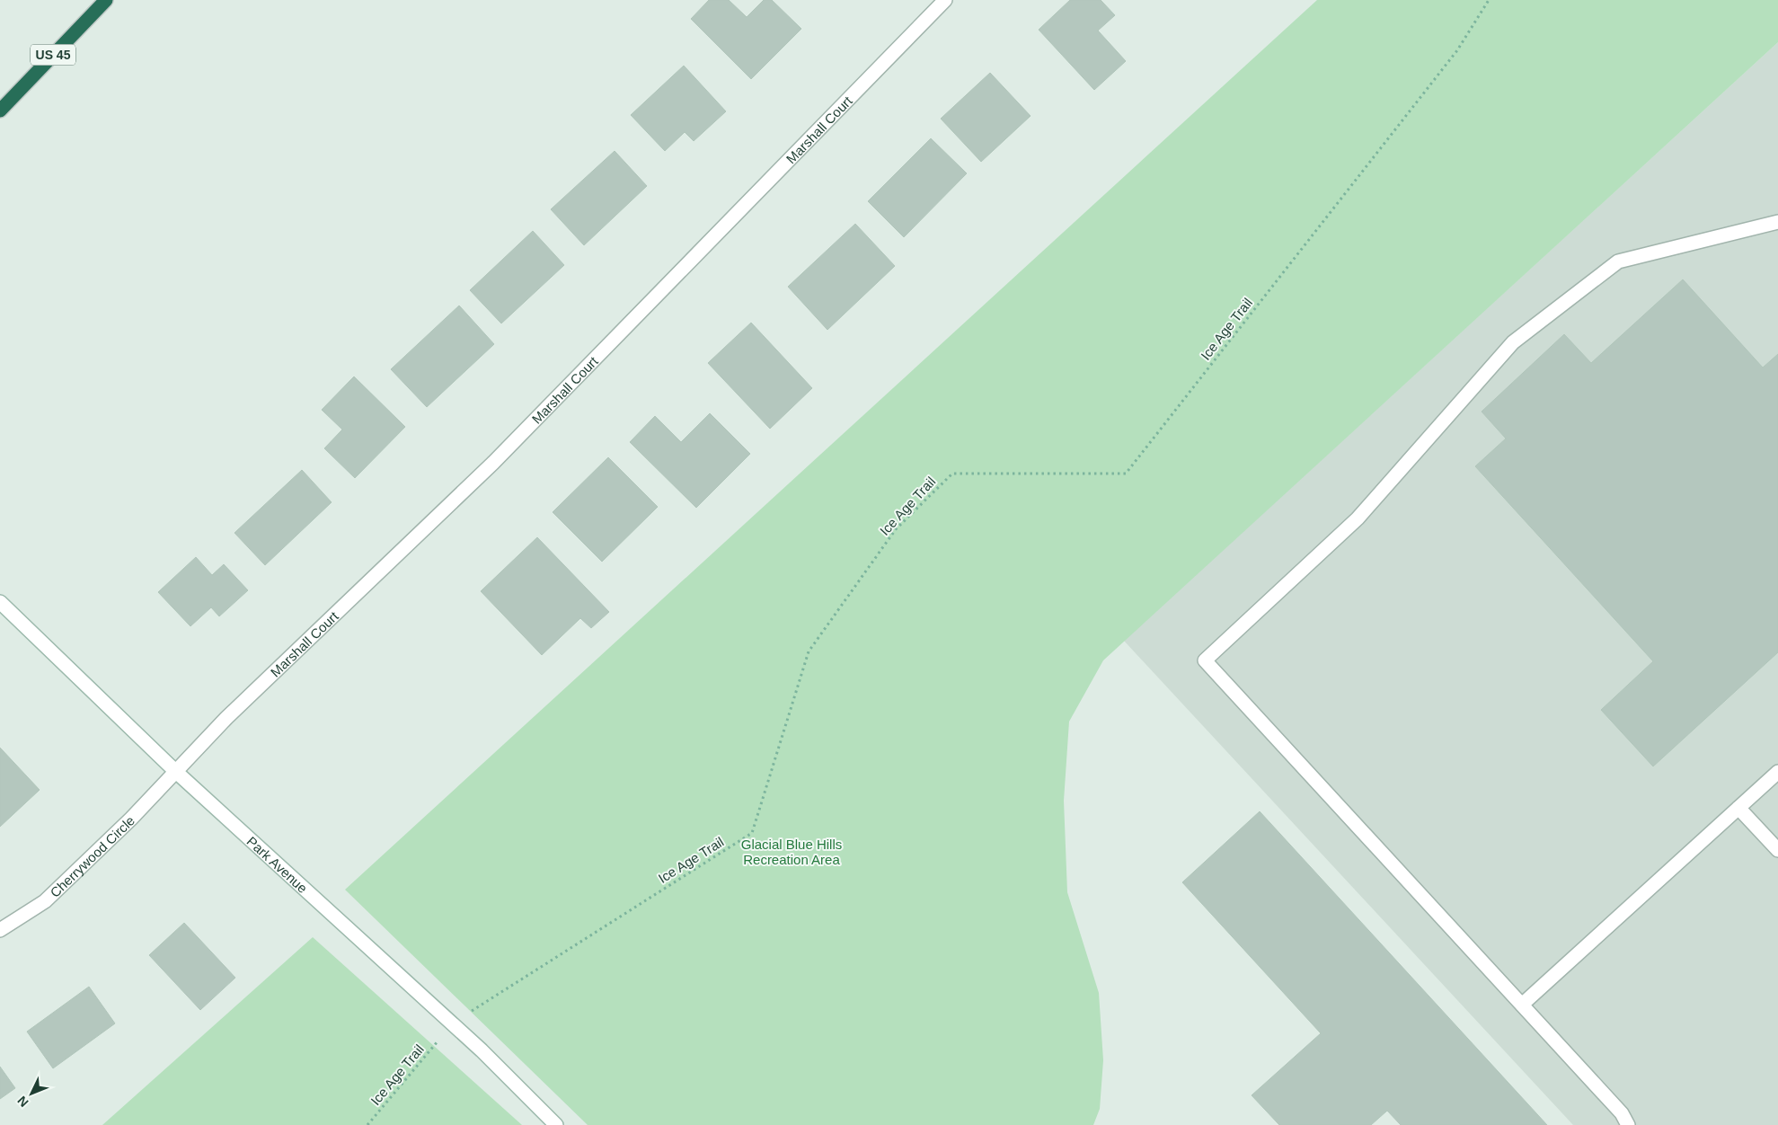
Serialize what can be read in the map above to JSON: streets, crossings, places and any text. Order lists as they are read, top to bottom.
{
  "streets": {
    "highway": ["US 45"],
    "street": ["Marshall Court", "Cherrywood Circle", "Park Avenue"],
    "path": ["Ice Age Trail"]
  },
  "crossings": [
    ["Marshall Court", "Cherrywood Circle"],
    ["Marshall Court", "Park Avenue"],
    ["Ice Age Trail", "Park Avenue"],
    ["Cherrywood Circle", "Park Avenue"]
  ],
  "parks": ["Glacial Blue Hills Recreation Area"],
  "north": "bottom left"
}
